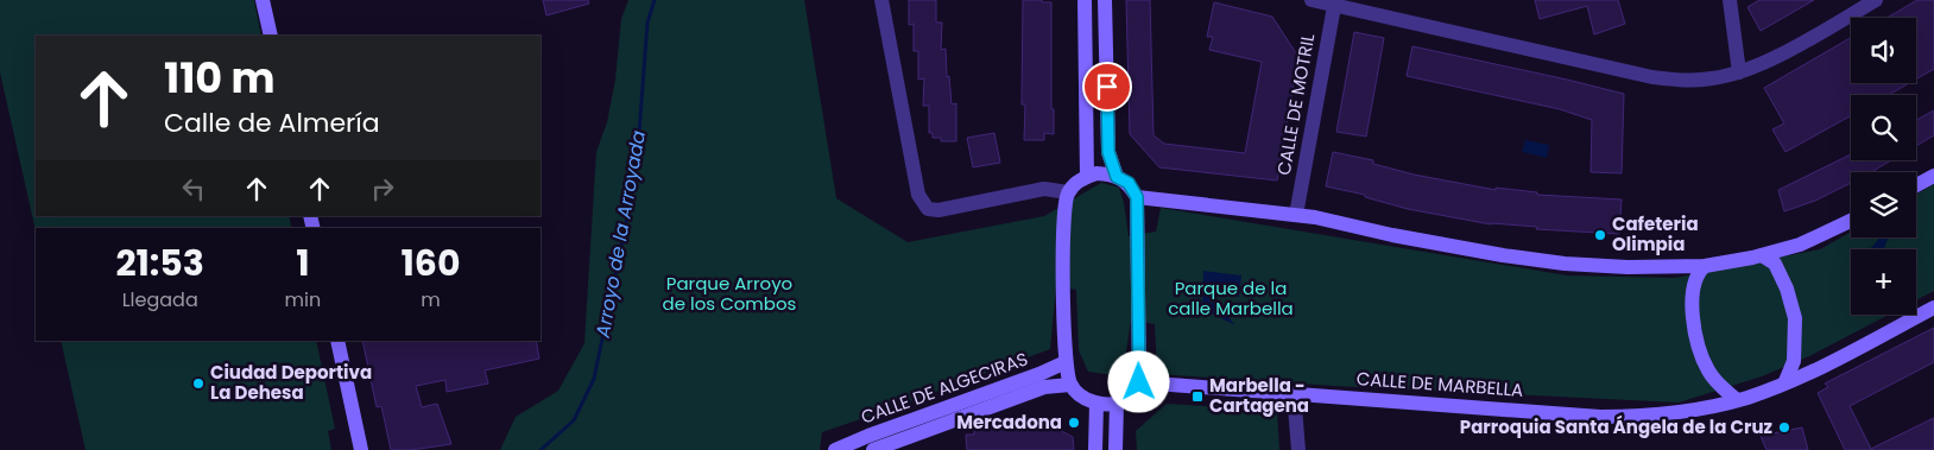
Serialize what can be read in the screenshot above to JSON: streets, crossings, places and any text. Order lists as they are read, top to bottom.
{
  "streets": {
    "street": ["CALLE DE MOTRIL", "CALLE DE MARBELLA", "CALLE DE ALGECIRAS"]
  },
  "water": ["Arroyo de la Arroyada"],
  "parks": ["Parque Arroyo de los Combos", "Parque de la calle Marbella"],
  "places": {
    "other": [
      "Cafeteria Olimpia",
      "Ciudad Deportiva La Dehesa",
      "Mercadona",
      "Parroquia Santa Ángela de la Cruz"
    ],
    "transit": ["Marbella - Cartagena"]
  },
  "page": {
    "map_buttons": "+",
    "turn": ["110 m", "Calle de Almería"],
    "eta": [
      "21:53",
      "Llegada",
      "1",
      "min",
      "160",
      "m"
    ]
  }
}
